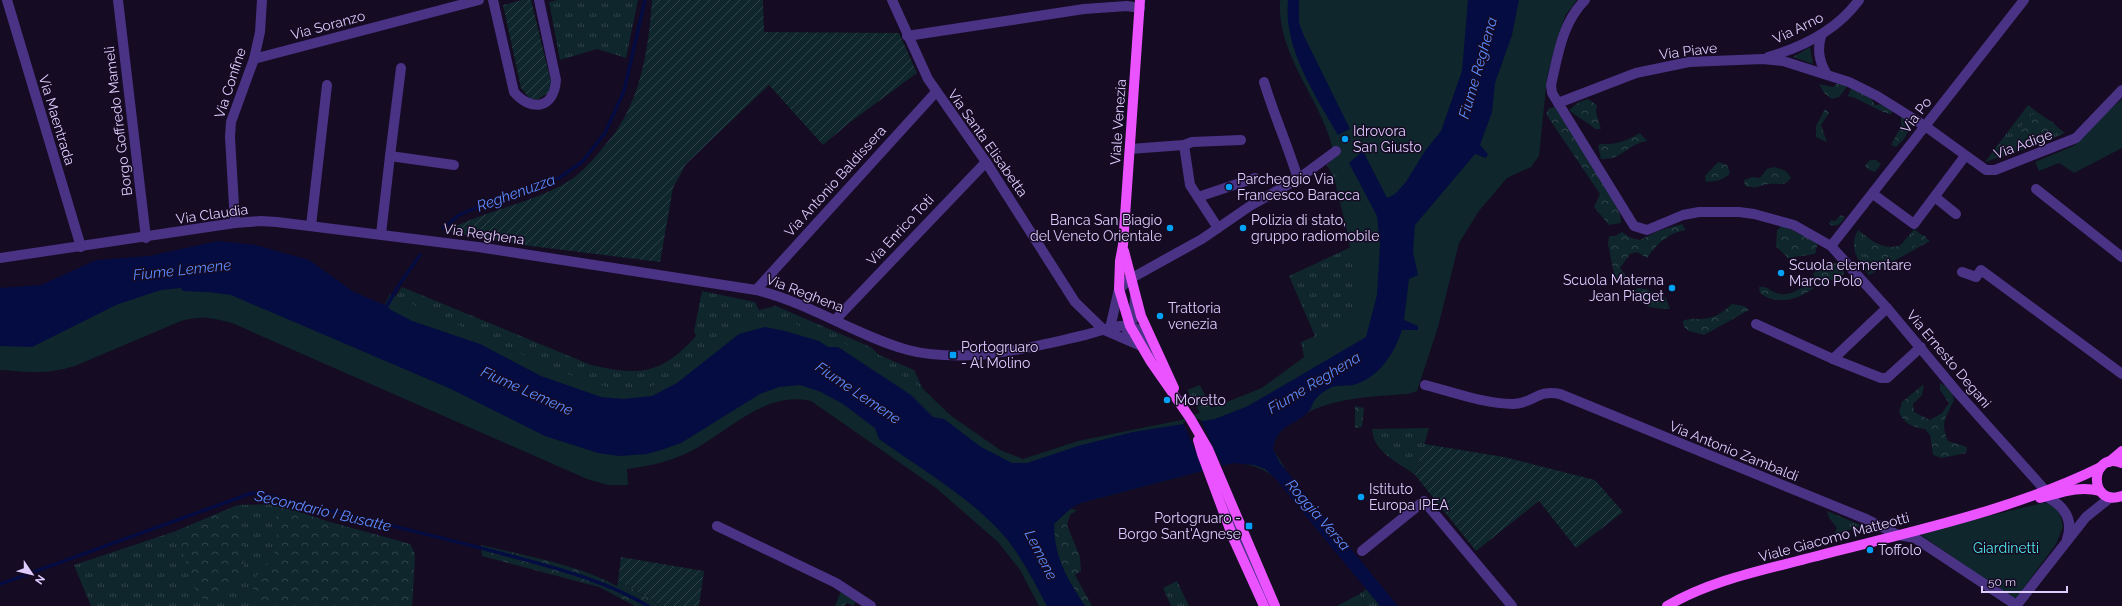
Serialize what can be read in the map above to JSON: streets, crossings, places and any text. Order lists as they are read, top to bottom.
{
  "streets": {
    "main road": ["Viale Venezia", "Viale Giacomo Matteotti"],
    "street": [
      "Via Soranzo",
      "Via Arno",
      "Via Piave",
      "Via Confine",
      "Via Po",
      "Via Maentrada",
      "Borgo Goffredo Mameli",
      "Via Santa Elisabetta",
      "Via Adige",
      "Via Antonio Baldissera",
      "Via Claudia",
      "Via Enrico Toti",
      "Via Reghena",
      "Via Ernesto Degani",
      "Via Antonio Zambaldi"
    ]
  },
  "crossings": [
    ["Via Soranzo", "Via Confine"],
    ["Via Arno", "Via Piave"],
    ["Via Piave", "Via Po"],
    ["Via Piave", "Via Adige"],
    ["Via Piave", "Via Ernesto Degani"],
    ["Via Confine", "Via Claudia"],
    ["Via Po", "Via Adige"],
    ["Via Po", "Via Ernesto Degani"],
    ["Via Maentrada", "Via Claudia"],
    ["Borgo Goffredo Mameli", "Via Claudia"],
    ["Viale Venezia", "Via Santa Elisabetta"],
    ["Viale Venezia", "Via Reghena"],
    ["Via Santa Elisabetta", "Via Antonio Baldissera"],
    ["Via Santa Elisabetta", "Via Enrico Toti"],
    ["Via Santa Elisabetta", "Via Reghena"],
    ["Via Antonio Baldissera", "Via Reghena"],
    ["Via Claudia", "Via Reghena"],
    ["Via Enrico Toti", "Via Reghena"],
    ["Via Ernesto Degani", "Viale Giacomo Matteotti"],
    ["Via Antonio Zambaldi", "Viale Giacomo Matteotti"]
  ],
  "water": [
    "Fiume Reghena",
    "Reghenuzza",
    "Fiume Lemene",
    "Secondario I Busatte",
    "Roggia Versa",
    "Lemene"
  ],
  "parks": ["Giardinetti"],
  "places": {
    "other": [
      "Idrovora San Giusto",
      "Parcheggio Via Francesco Baracca",
      "Banca San Biagio del Veneto Orientale",
      "Polizia di stato, gruppo radiomobile",
      "Scuola elementare Marco Polo",
      "Scuola Materna Jean Piaget",
      "Trattoria venezia",
      "Moretto",
      "Istituto Europa IPEA",
      "Toffolo"
    ],
    "transit": ["Portogruaro - Al Molino", "Portogruaro - Borgo Sant'Agnese"]
  },
  "scale_bar": "50 m",
  "north": "bottom right"
}
